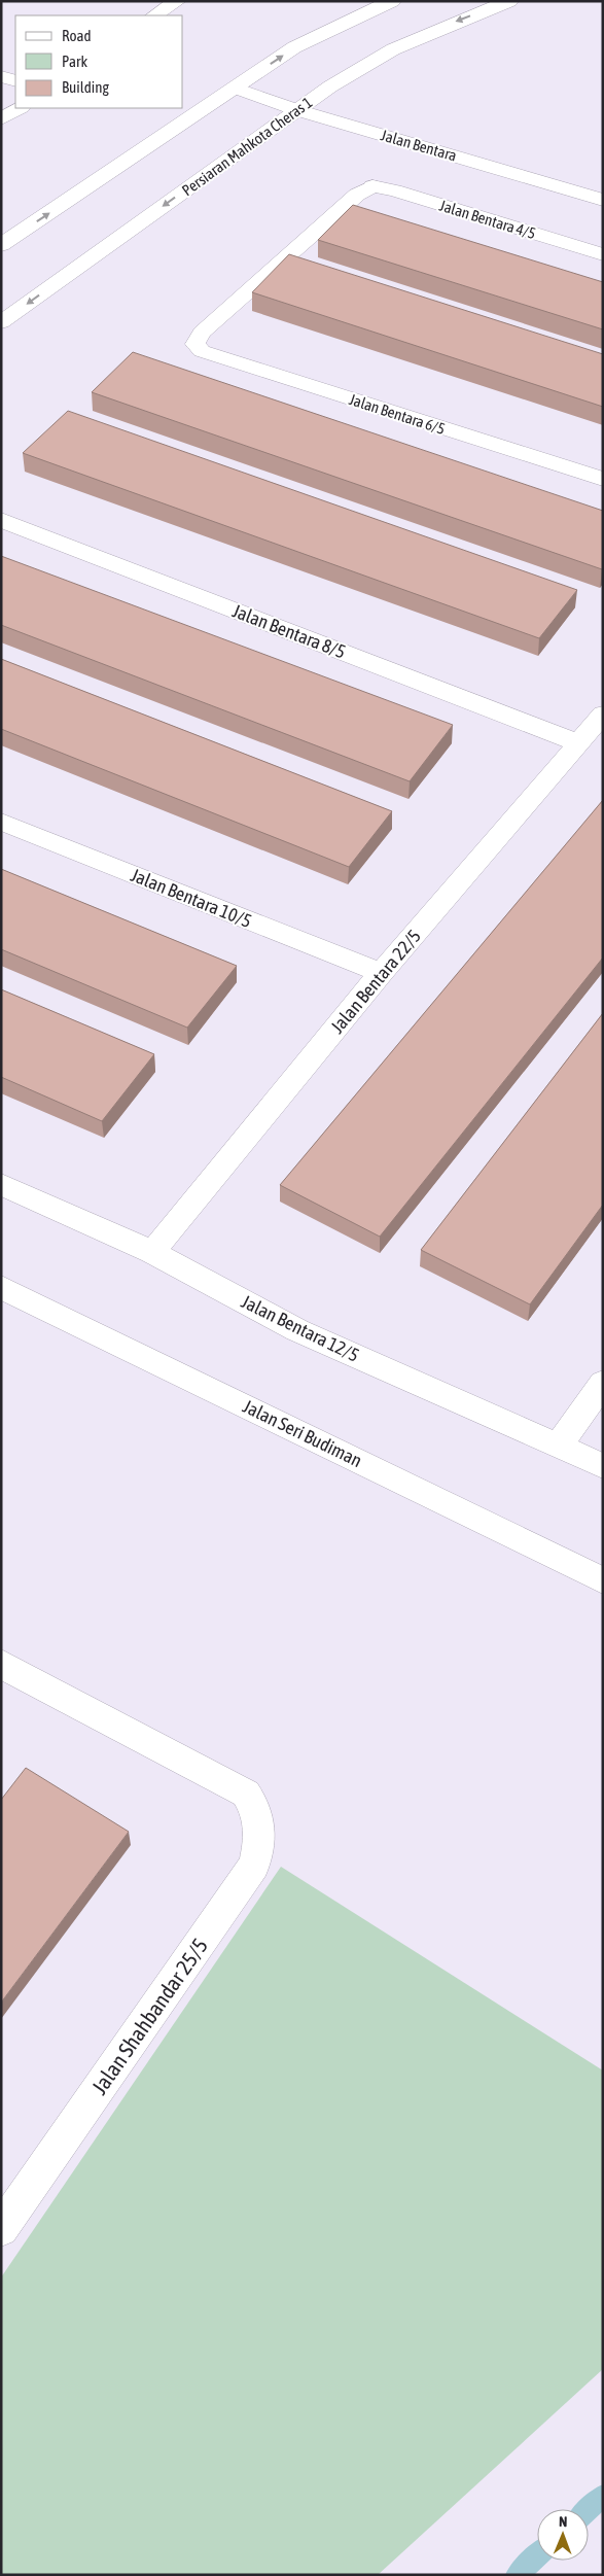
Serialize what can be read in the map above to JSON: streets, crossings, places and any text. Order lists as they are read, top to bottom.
{
  "streets": {
    "street": [
      "Jalan Bentara",
      "Persiaran Mahkota Cheras 1",
      "Jalan Bentara 4/5",
      "Jalan Bentara 6/5",
      "Jalan Bentara 8/5",
      "Jalan Bentara 10/5",
      "Jalan Bentara 22/5",
      "Jalan Bentara 12/5",
      "Jalan Seri Budiman",
      "Jalan Shahbandar 25/5"
    ]
  },
  "crossings": [
    ["Jalan Bentara", "Persiaran Mahkota Cheras 1"],
    ["Jalan Bentara 4/5", "Jalan Bentara 6/5"],
    ["Jalan Bentara 8/5", "Jalan Bentara 22/5"],
    ["Jalan Bentara 10/5", "Jalan Bentara 22/5"],
    ["Jalan Bentara 22/5", "Jalan Bentara 12/5"]
  ],
  "legend": ["Road", "Park", "Building"],
  "north": "top"
}
